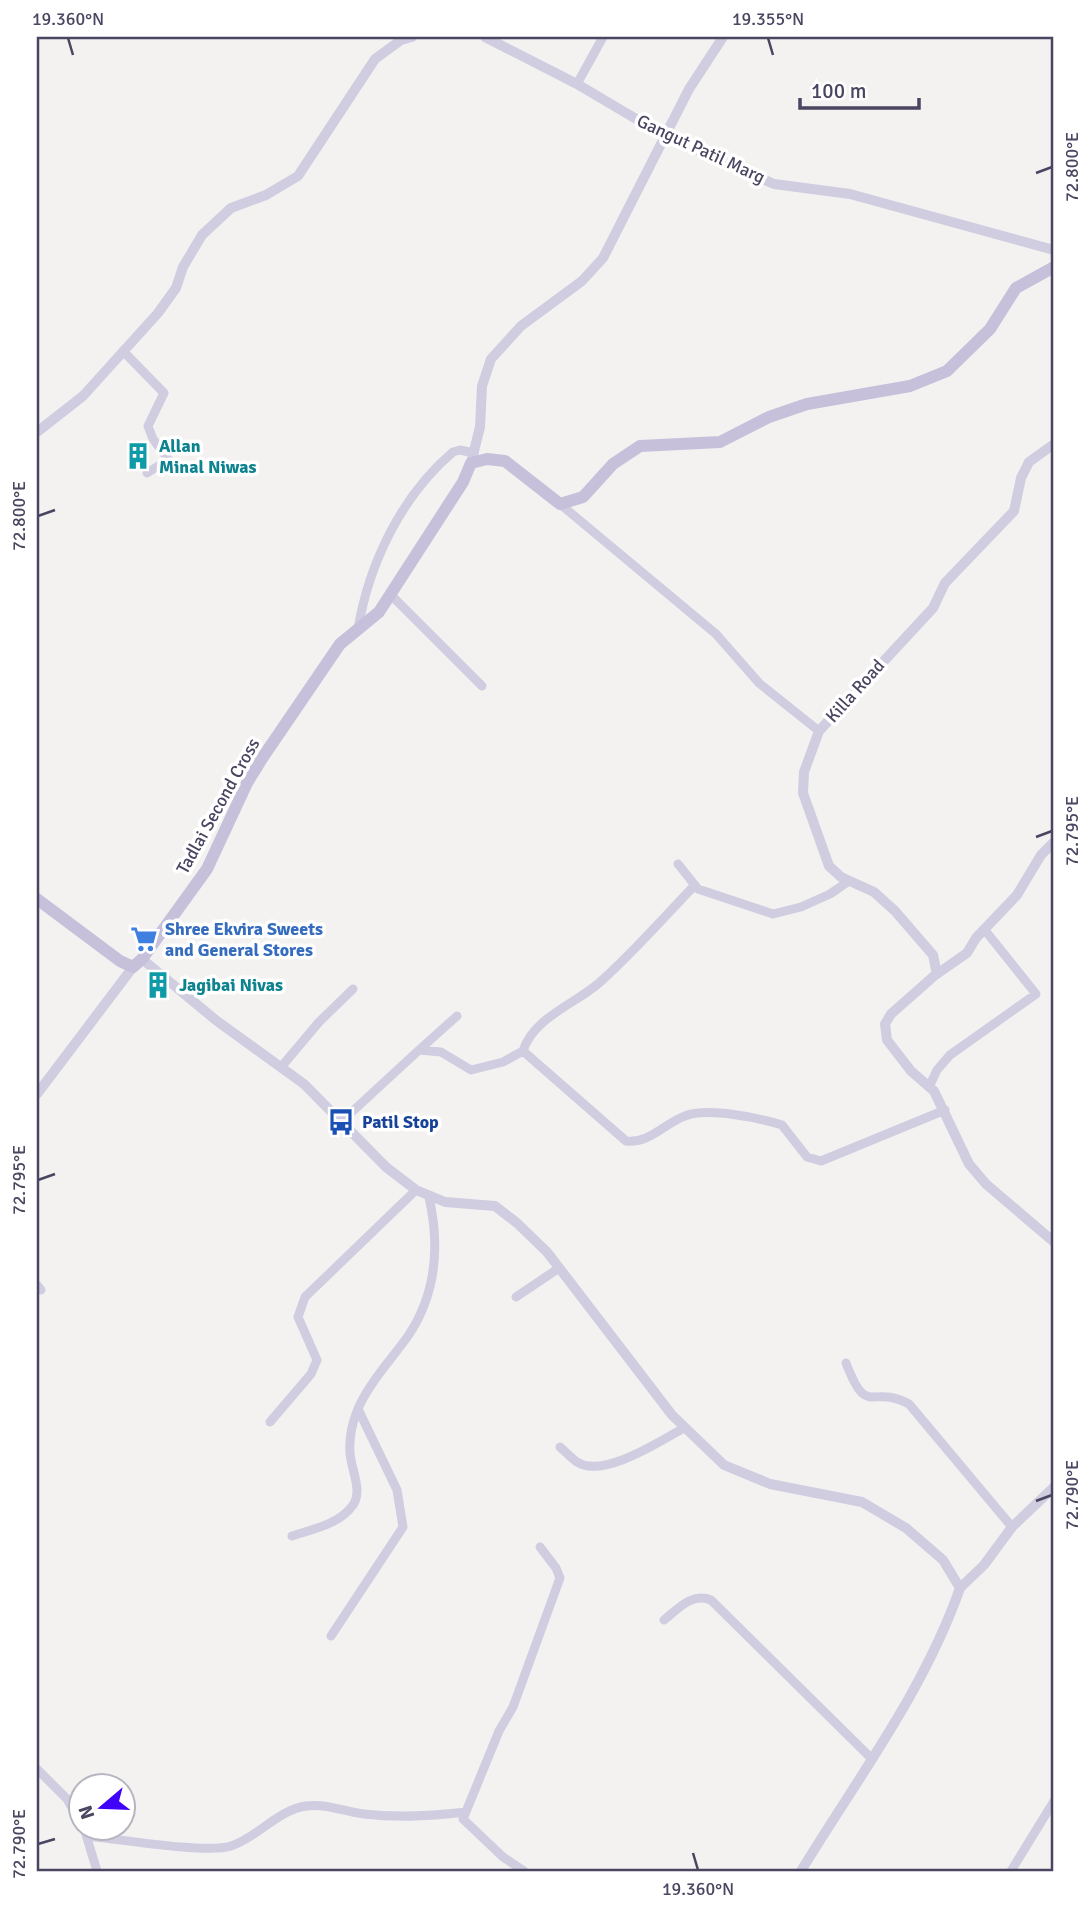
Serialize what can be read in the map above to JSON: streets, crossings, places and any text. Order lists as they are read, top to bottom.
{
  "streets": {
    "main road": ["Tadlai Second Cross"],
    "street": ["Gangut Patil Marg", "Killa Road"]
  },
  "crossings": [
    ["Gangut Patil Marg", "Tadlai Second Cross"]
  ],
  "places": {
    "building": ["Allan Minal Niwas", "Jagibai Nivas"],
    "supermarket": ["Shree Ekvira Sweets and General Stores"],
    "bus stop": ["Patil Stop"]
  },
  "scale_bar": "100 m",
  "north": "left",
  "coordinates": [
    "19.360°N",
    "19.355°N",
    "72.800°E",
    "72.795°E",
    "72.790°E"
  ]
}
